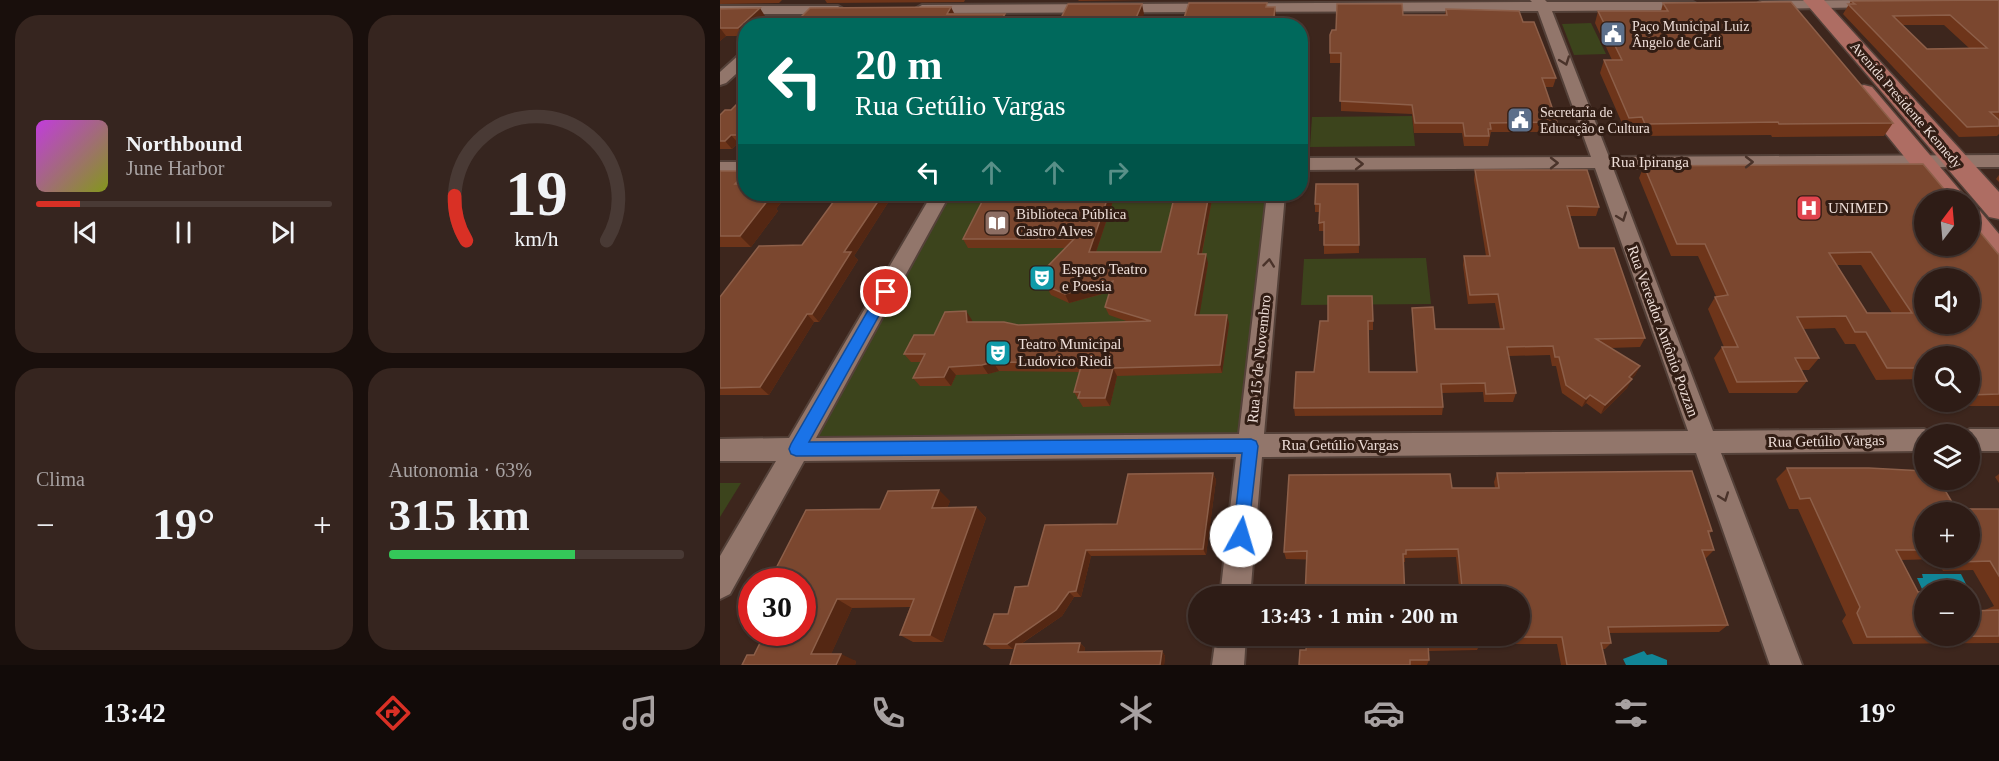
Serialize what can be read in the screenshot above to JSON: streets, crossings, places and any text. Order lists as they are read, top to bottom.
{
  "streets": {
    "main road": ["Avenida Presidente Kennedy"],
    "street": [
      "Rua Ipiranga",
      "Rua Vereador Antônio Pozzan",
      "Rua 15 de Novembro",
      "Rua Getúlio Vargas"
    ]
  },
  "crossings": [
    ["Avenida Presidente Kennedy", "Rua Ipiranga"],
    ["Rua Ipiranga", "Rua Vereador Antônio Pozzan"],
    ["Rua Vereador Antônio Pozzan", "Rua Getúlio Vargas"],
    ["Rua 15 de Novembro", "Rua Getúlio Vargas"]
  ],
  "one_way": ["Rua Vereador Antônio Pozzan", "Rua 15 de Novembro"],
  "places": {
    "public building": ["Paço Municipal Luiz Ângelo de Carli", "Secretaria de Educação e Cultura"],
    "hospital": ["UNIMED"],
    "library": ["Biblioteca Pública Castro Alves"],
    "theatre": ["Espaço Teatro e Poesia", "Teatro Municipal Ludovico Riedi"]
  },
  "north": "top",
  "page": {
    "turn": ["20 m", "Rua Getúlio Vargas"],
    "song": ["Northbound", "June Harbor"],
    "map_buttons": ["+", "−"],
    "tile": [
      "Clima",
      ["Autonomia · 63%", "315 km"]
    ],
    "heat": ["−", "19°", "+"],
    "limit": "30",
    "trip": "13:43 · 1 min · 200 m",
    "tabs": ["13:42", "19°"],
    "gauge": ["19", "km/h"]
  }
}
